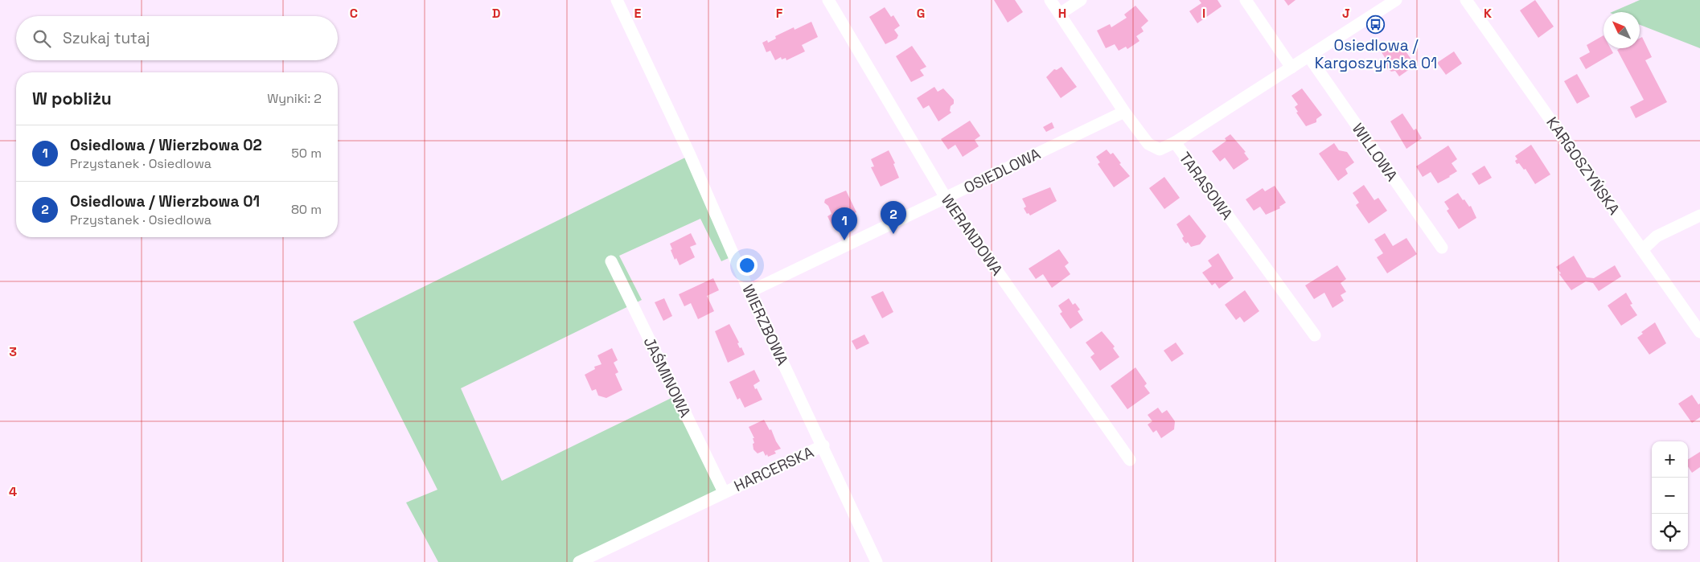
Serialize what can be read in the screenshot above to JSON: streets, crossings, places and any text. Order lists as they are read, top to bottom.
{
  "streets": {
    "street": [
      "WILLOWA",
      "KARGOSZYŃSKA",
      "OSIEDLOWA",
      "TARASOWA",
      "WERANDOWA",
      "WIERZBOWA",
      "JAŚMINOWA",
      "HARCERSKA"
    ]
  },
  "crossings": [
    ["OSIEDLOWA", "TARASOWA"],
    ["OSIEDLOWA", "WERANDOWA"],
    ["OSIEDLOWA", "WIERZBOWA"],
    ["WIERZBOWA", "HARCERSKA"],
    ["JAŚMINOWA", "HARCERSKA"]
  ],
  "places": {
    "bus stop": ["Osiedlowa / Kargoszyńska 01"]
  },
  "north": "top left",
  "page": {
    "search": "Szukaj tutaj",
    "heading": ["W pobliżu", "Wyniki: 2"],
    "list": [
      {
        "mark": "1",
        "name": "Osiedlowa / Wierzbowa 02",
        "note": "Przystanek · Osiedlowa",
        "value": "50 m"
      },
      {
        "mark": "2",
        "name": "Osiedlowa / Wierzbowa 01",
        "note": "Przystanek · Osiedlowa",
        "value": "80 m"
      }
    ],
    "pins": ["2", "1"],
    "map_buttons": ["+", "−"]
  },
  "grid": {
    "columns": [
      "C",
      "D",
      "E",
      "F",
      "G",
      "H",
      "I",
      "J",
      "K"
    ],
    "rows": ["3", "4"]
  }
}
